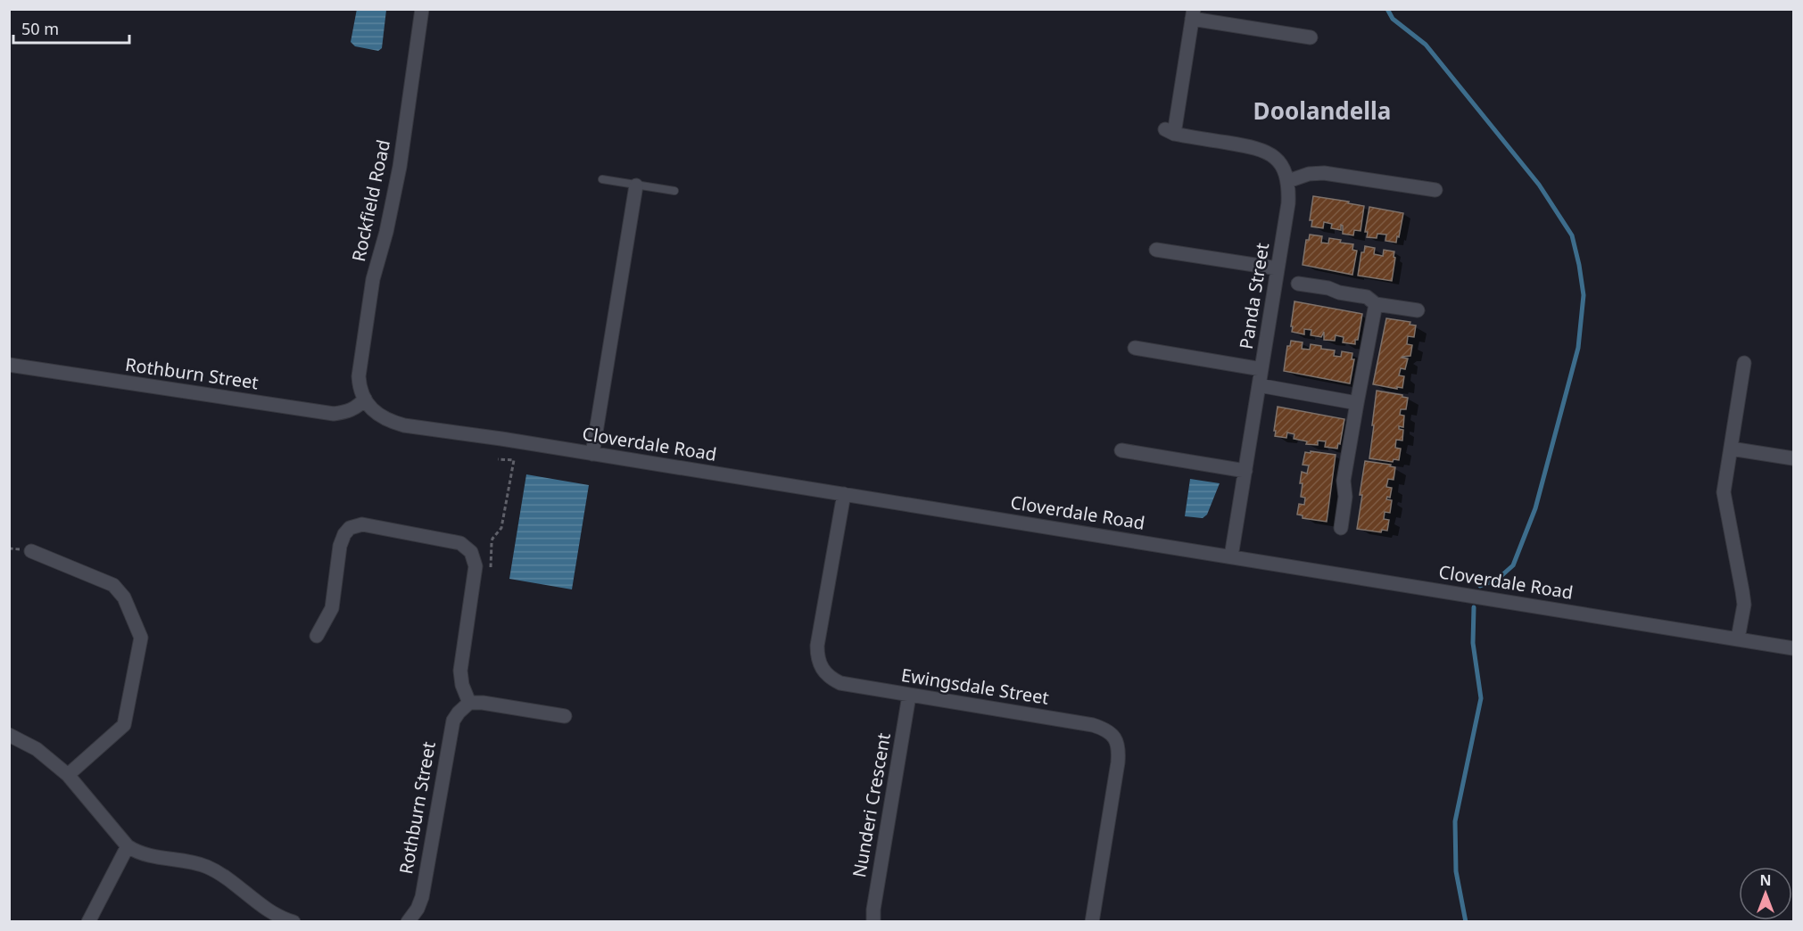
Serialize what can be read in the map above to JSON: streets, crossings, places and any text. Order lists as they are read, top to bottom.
{
  "streets": {
    "street": [
      "Rockfield Road",
      "Panda Street",
      "Rothburn Street",
      "Cloverdale Road",
      "Ewingsdale Street",
      "Nunderi Crescent"
    ]
  },
  "crossings": [
    ["Rockfield Road", "Rothburn Street"],
    ["Rockfield Road", "Cloverdale Road"],
    ["Panda Street", "Cloverdale Road"],
    ["Rothburn Street", "Cloverdale Road"],
    ["Cloverdale Road", "Ewingsdale Street"],
    ["Ewingsdale Street", "Nunderi Crescent"]
  ],
  "districts": ["Doolandella"],
  "scale_bar": "50 m",
  "north": "top"
}
